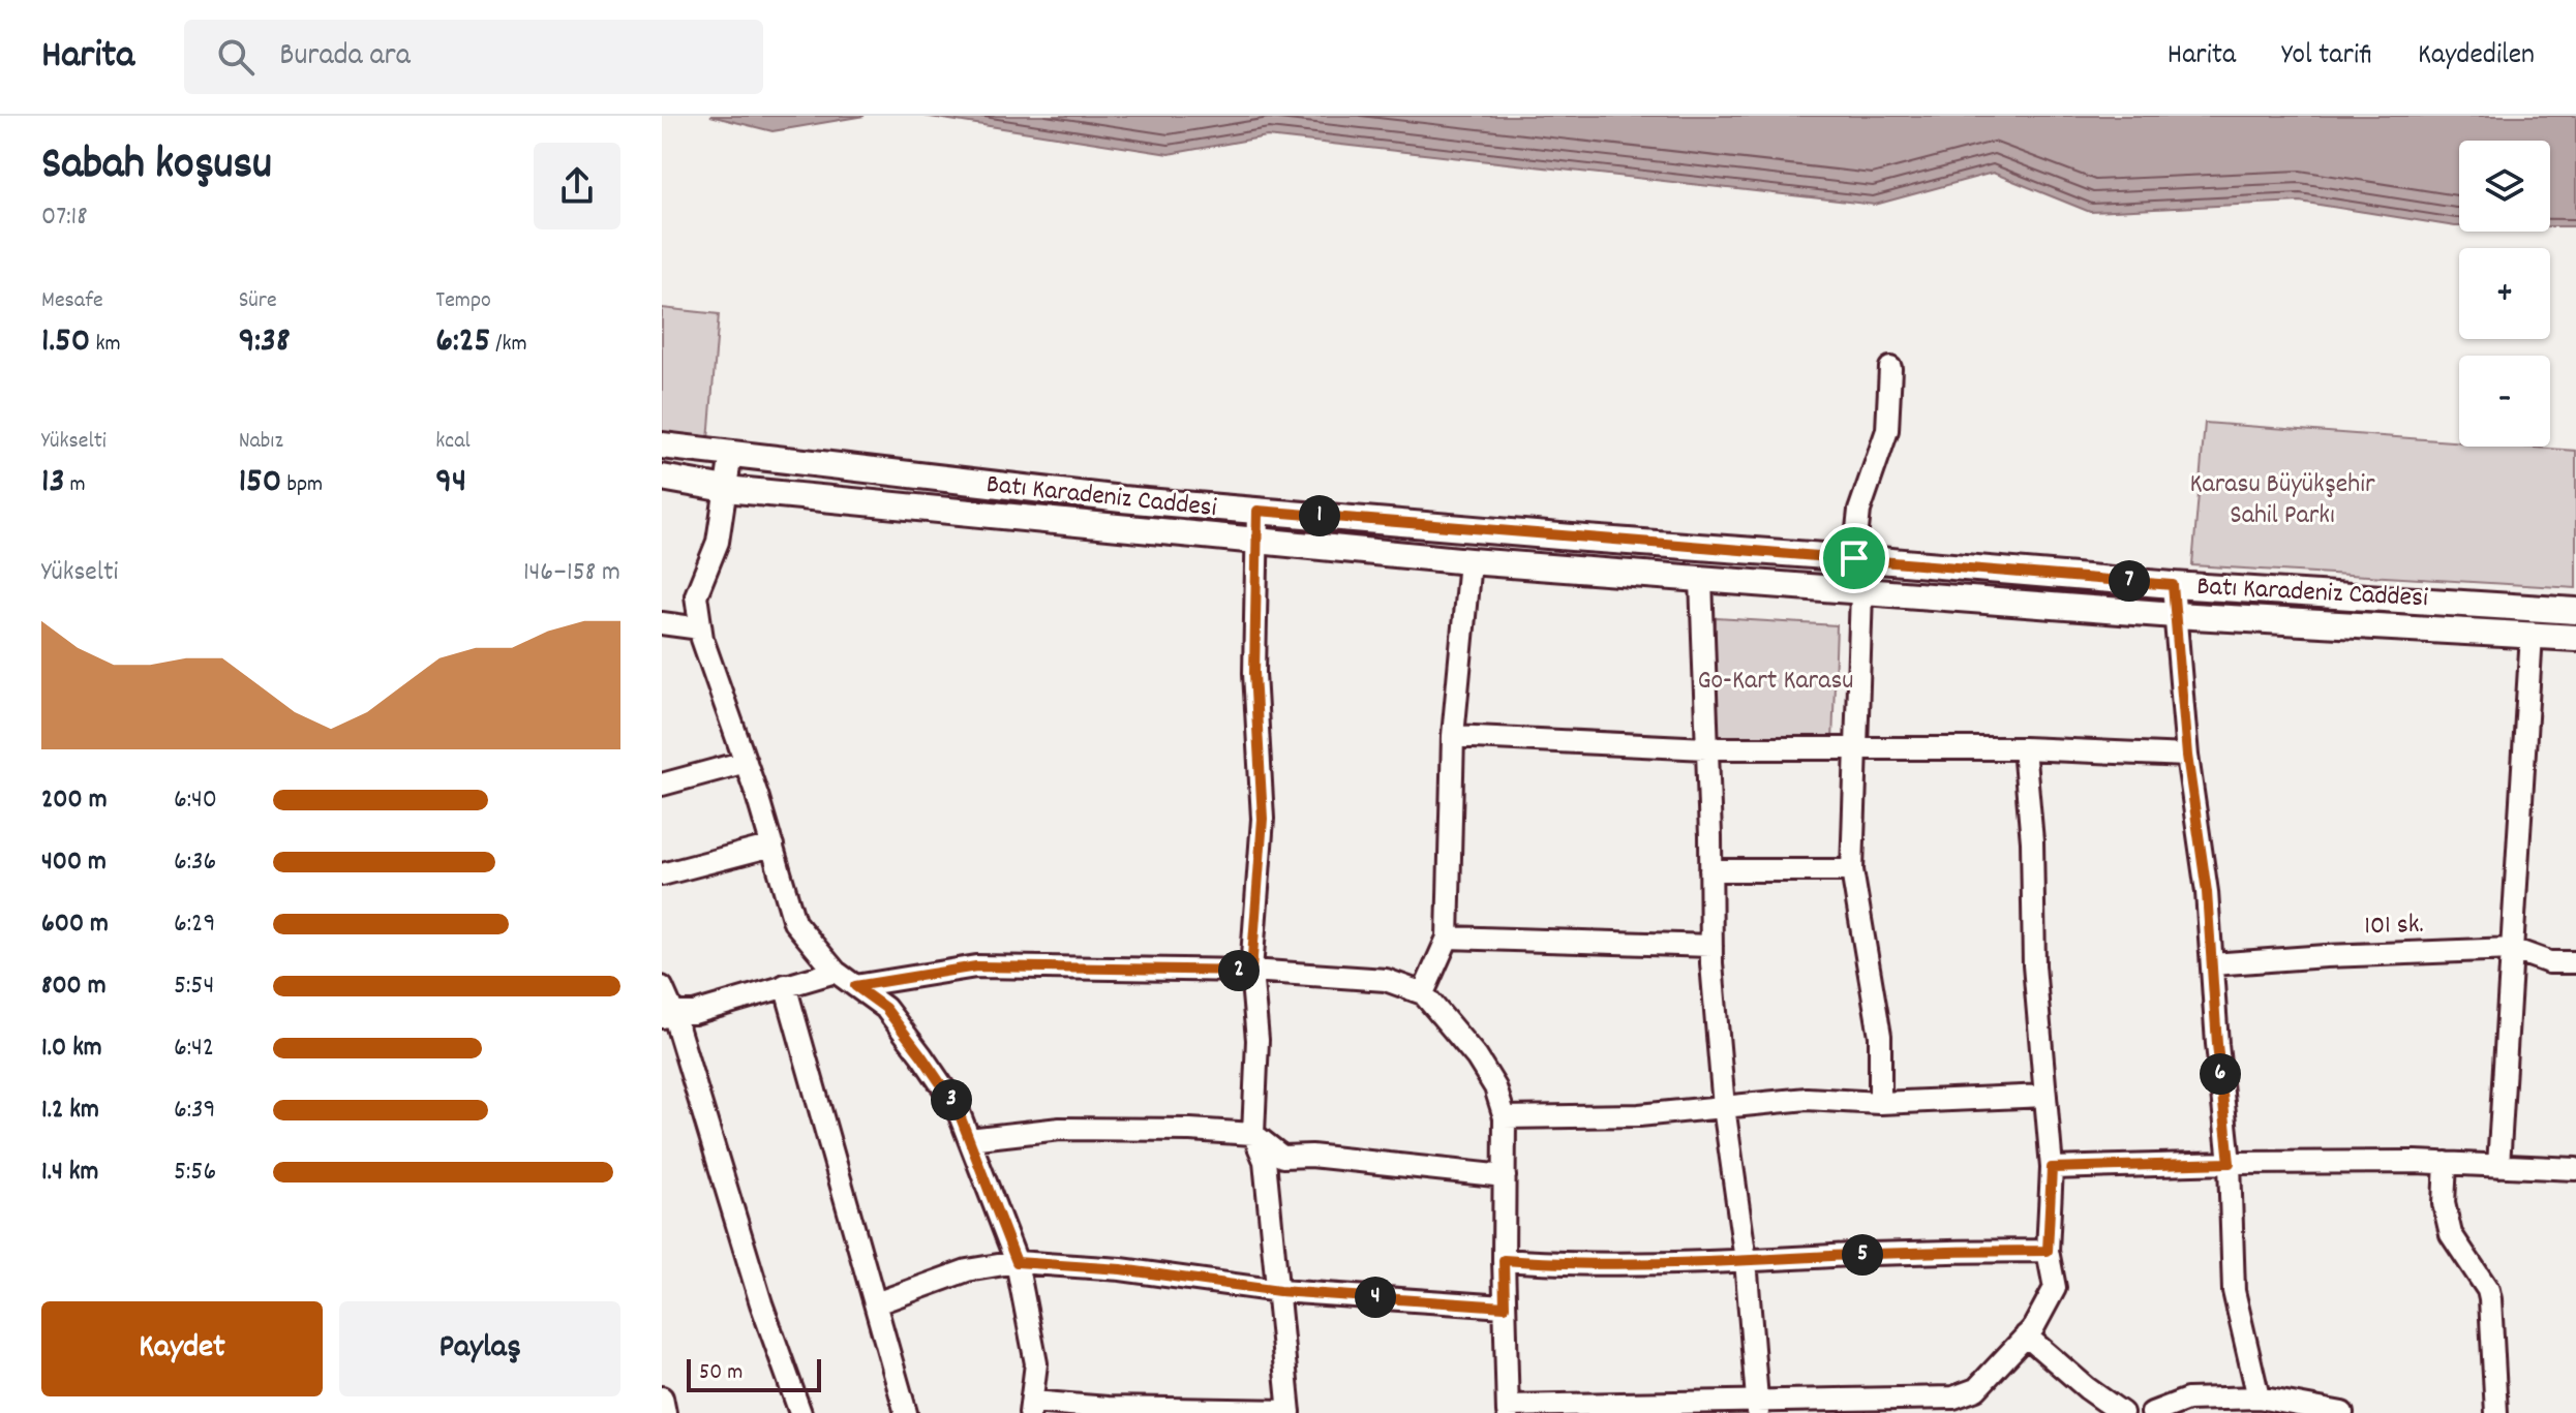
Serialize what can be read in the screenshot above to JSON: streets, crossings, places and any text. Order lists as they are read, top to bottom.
{
  "streets": {
    "main road": ["Batı Karadeniz Caddesi"],
    "street": ["101 sk."]
  },
  "parks": ["Karasu Büyükşehir Sahil Parkı", "Go-Kart Karasu"],
  "scale_bar": "50 m",
  "page": {
    "header": "Harita",
    "search": "Burada ara",
    "nav": ["Harita", "Yol tarifi", "Kaydedilen"],
    "heading": ["Sabah koşusu", "07:18"],
    "map_buttons": ["+", "−"],
    "stats": [
      ["Mesafe", "1.50 km"],
      ["Süre", "9:38"],
      ["Tempo", "6:25 /km"],
      ["Yükselti", "13 m"],
      ["Nabız", "150 bpm"],
      ["kcal", "94"]
    ],
    "pins": [
      "1",
      "7",
      "2",
      "6",
      "3",
      "5",
      "4"
    ],
    "chart": ["Yükselti", "146–158 m"],
    "list": [
      {
        "name": "200 m",
        "note": "6:40"
      },
      {
        "name": "400 m",
        "note": "6:36"
      },
      {
        "name": "600 m",
        "note": "6:29"
      },
      {
        "name": "800 m",
        "note": "5:54"
      },
      {
        "name": "1.0 km",
        "note": "6:42"
      },
      {
        "name": "1.2 km",
        "note": "6:39"
      },
      {
        "name": "1.4 km",
        "note": "5:56"
      }
    ],
    "buttons": ["Kaydet", "Paylaş"],
    "scale": "50 m"
  }
}
